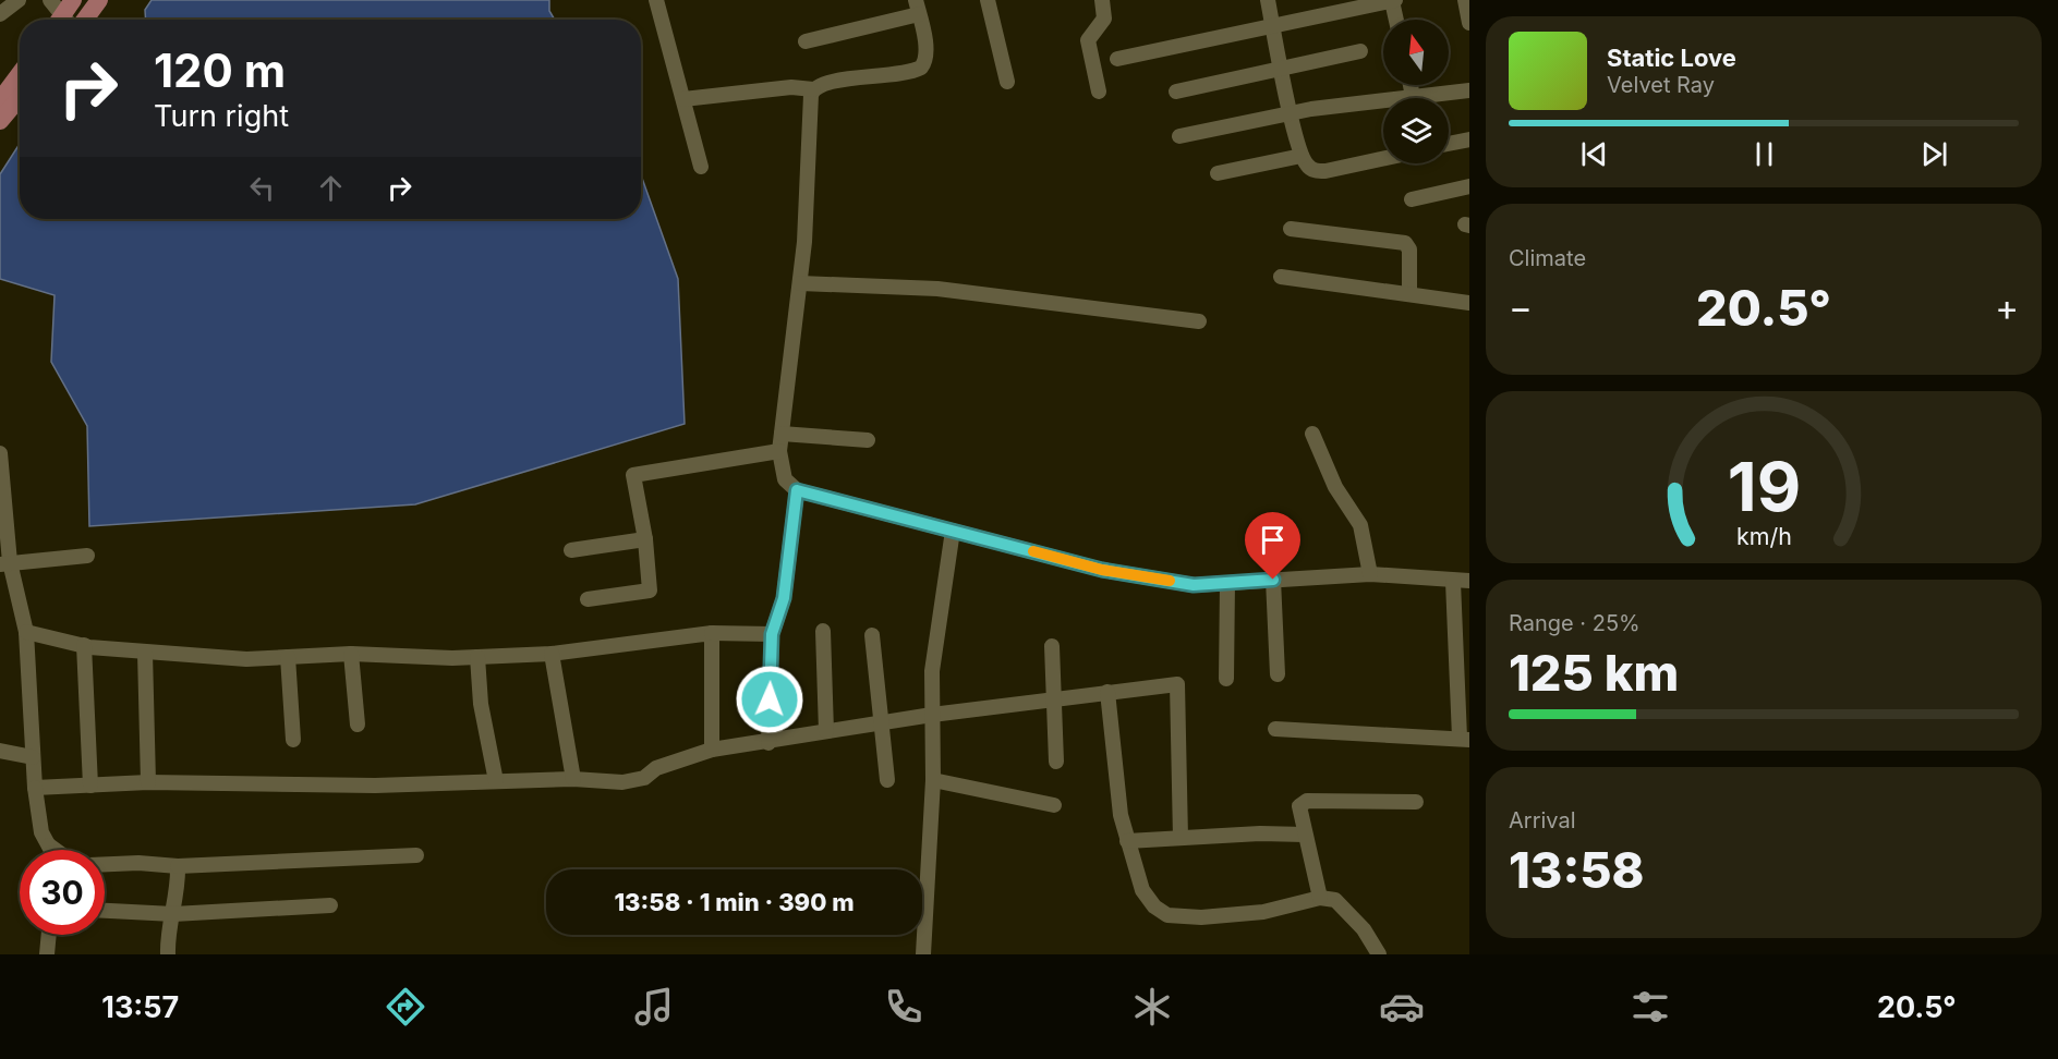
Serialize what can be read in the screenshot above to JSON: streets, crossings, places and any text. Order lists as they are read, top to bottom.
{
  "north": "top",
  "page": {
    "turn": ["120 m", "Turn right"],
    "song": ["Static Love", "Velvet Ray"],
    "tile": [
      "Climate",
      ["Range · 25%", "125 km"],
      ["Arrival", "13:58"]
    ],
    "heat": ["−", "20.5°", "+"],
    "limit": "30",
    "trip": "13:58 · 1 min · 390 m",
    "tabs": ["13:57", "20.5°"],
    "gauge": ["19", "km/h"]
  }
}
